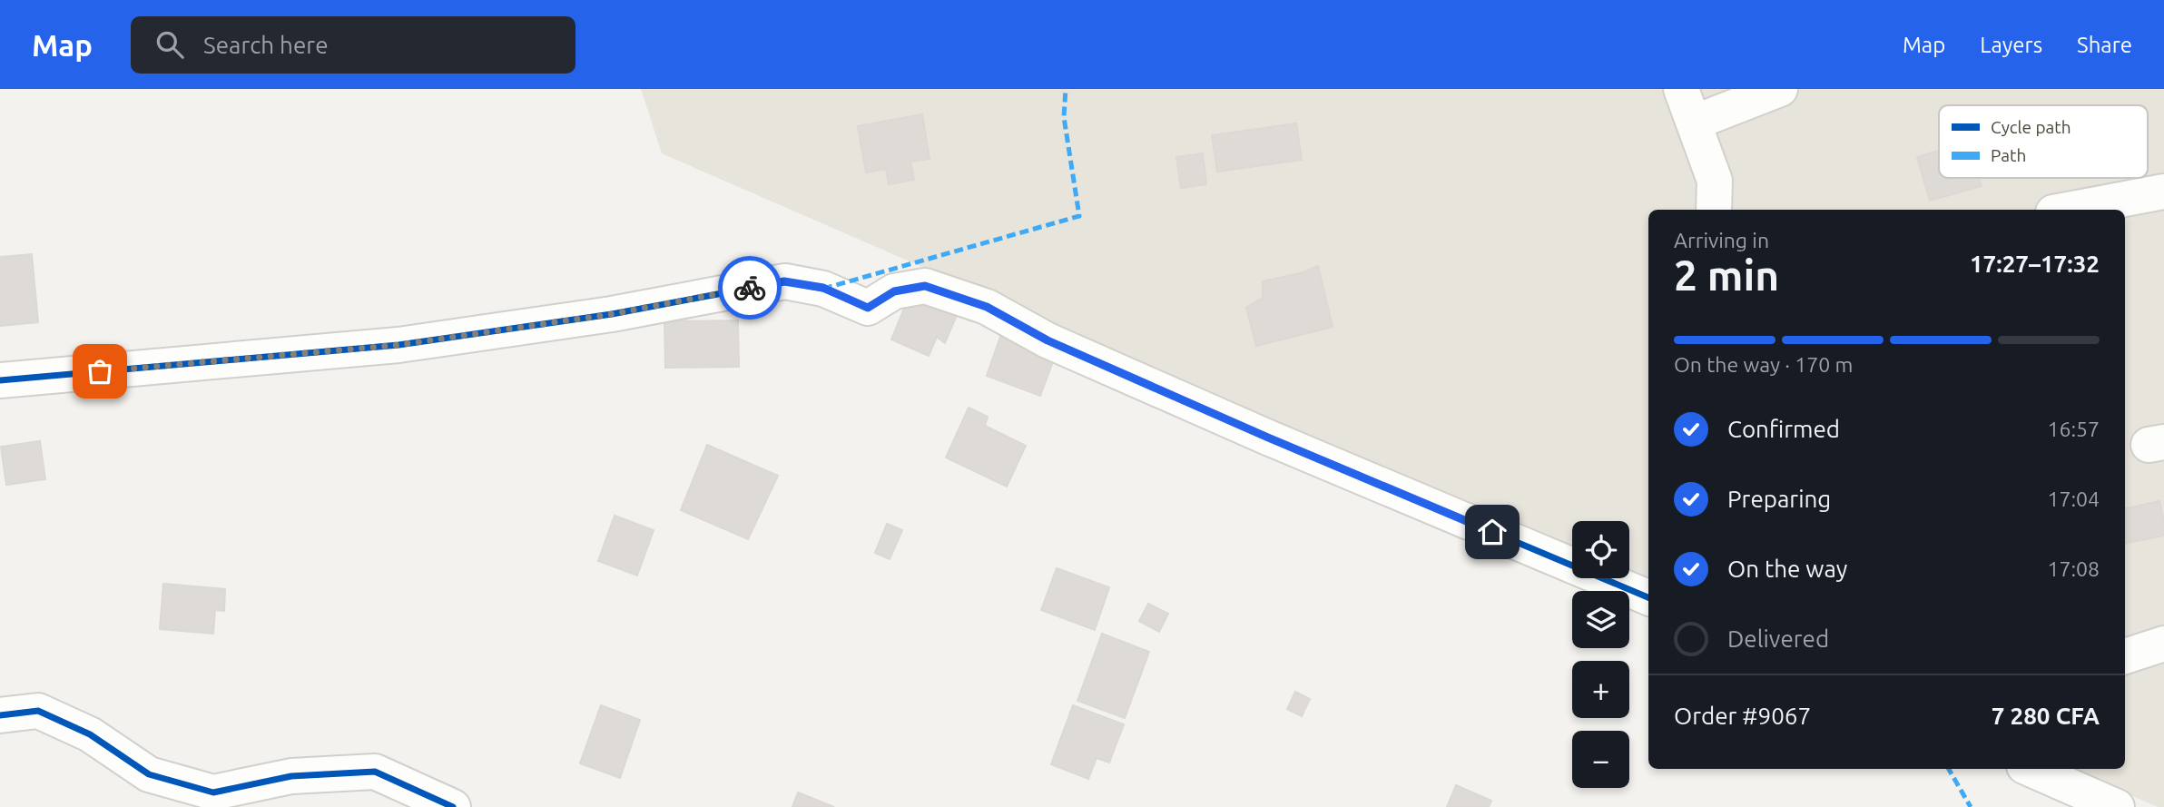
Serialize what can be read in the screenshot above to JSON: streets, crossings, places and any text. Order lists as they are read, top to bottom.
{
  "legend": ["Cycle path", "Path"],
  "page": {
    "header": "Map",
    "search": "Search here",
    "nav": ["Map", "Layers", "Share"],
    "heading": ["2 min", "Arriving in", "17:27–17:32"],
    "panel": ["Order #9067", "7 280 CFA"],
    "bar": "On the way · 170 m",
    "list": [
      ["Confirmed", "16:57"],
      ["Preparing", "17:04"],
      ["On the way", "17:08"],
      "Delivered"
    ],
    "map_buttons": ["+", "−"]
  }
}
